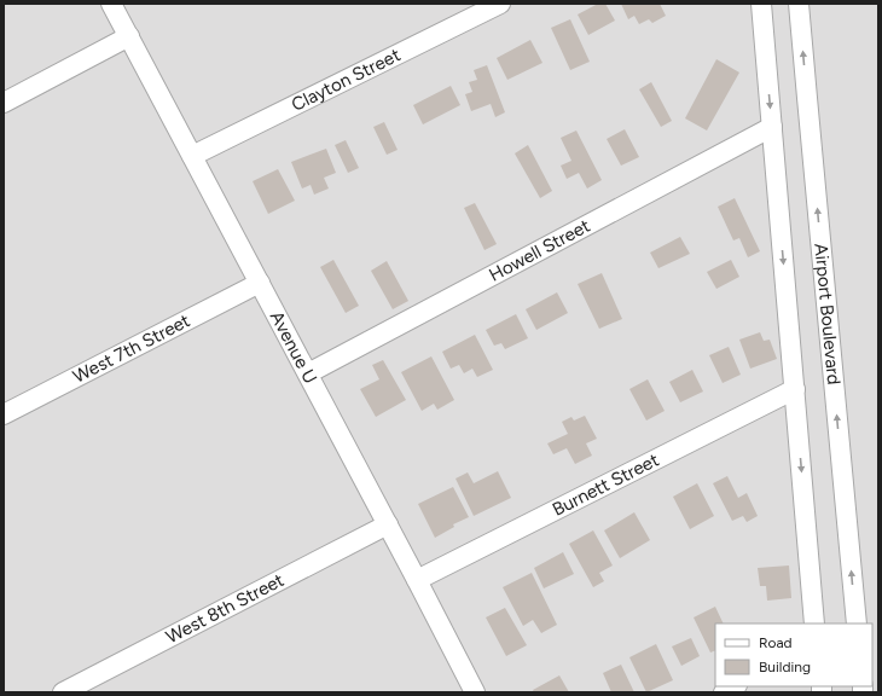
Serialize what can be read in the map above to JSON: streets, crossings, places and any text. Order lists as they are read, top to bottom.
{
  "streets": {
    "street": [
      "Clayton Street",
      "Howell Street",
      "Airport Boulevard",
      "Avenue U",
      "West 7th Street",
      "Burnett Street",
      "West 8th Street"
    ]
  },
  "crossings": [
    ["Clayton Street", "Avenue U"],
    ["Howell Street", "Avenue U"],
    ["Avenue U", "West 7th Street"],
    ["Avenue U", "Burnett Street"],
    ["Avenue U", "West 8th Street"]
  ],
  "legend": ["Road", "Building"]
}
